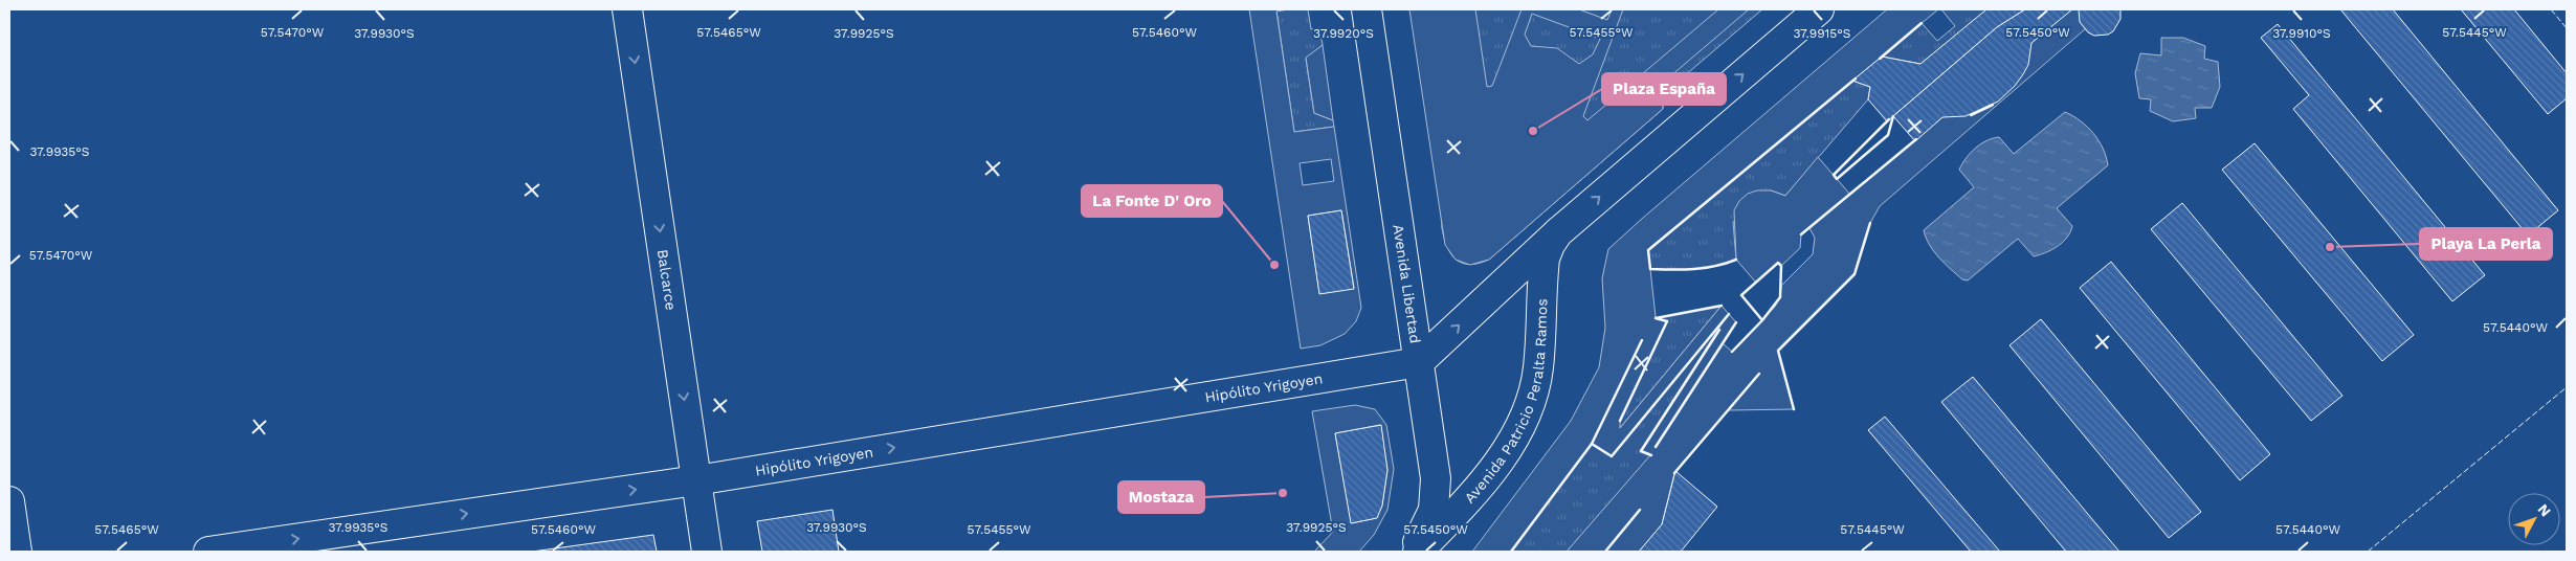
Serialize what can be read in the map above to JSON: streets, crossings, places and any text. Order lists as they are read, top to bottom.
{
  "streets": {
    "street": [
      "Balcarce",
      "Avenida Libertad",
      "Hipólito Yrigoyen",
      "Avenida Patricio Peralta Ramos"
    ]
  },
  "crossings": [
    ["Balcarce", "Hipólito Yrigoyen"],
    ["Avenida Libertad", "Hipólito Yrigoyen"],
    ["Avenida Libertad", "Avenida Patricio Peralta Ramos"],
    ["Hipólito Yrigoyen", "Avenida Patricio Peralta Ramos"]
  ],
  "one_way": ["Balcarce", "Hipólito Yrigoyen", "Avenida Patricio Peralta Ramos"],
  "places": [
    "Plaza España",
    "Playa La Perla",
    "La Fonte D' Oro",
    "Mostaza"
  ],
  "north": "top right",
  "coordinates": [
    "57.5470°W",
    "57.5465°W",
    "57.5460°W",
    "57.5455°W",
    "57.5450°W",
    "57.5445°W",
    "37.9930°S",
    "37.9925°S",
    "37.9920°S",
    "37.9915°S",
    "37.9910°S",
    "37.9935°S",
    "57.5440°W"
  ]
}
